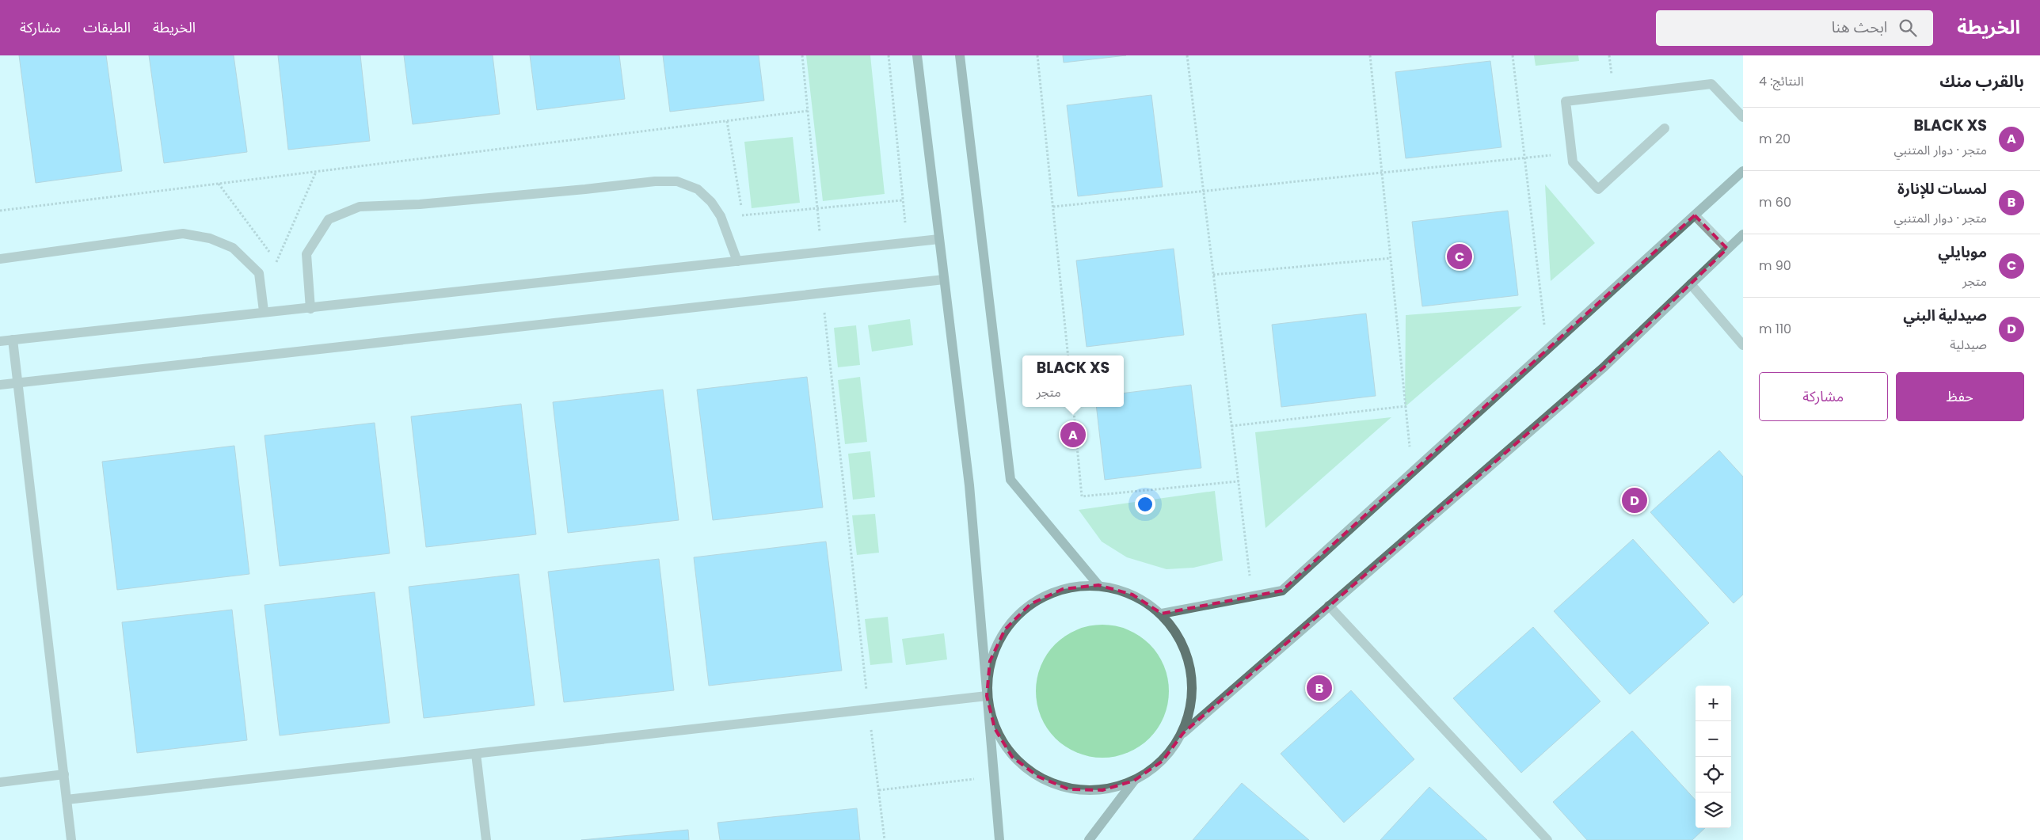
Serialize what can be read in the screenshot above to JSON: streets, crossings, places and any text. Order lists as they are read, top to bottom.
{
  "page": {
    "header": "الخريطة",
    "search": "ابحث هنا",
    "nav": ["الخريطة", "الطبقات", "مشاركة"],
    "heading": ["بالقرب منك", "النتائج: 4"],
    "list": [
      {
        "mark": "A",
        "name": "BLACK XS",
        "note": "متجر · دوار المتنبي",
        "value": "20 m"
      },
      {
        "mark": "B",
        "name": "لمسات للإنارة",
        "note": "متجر · دوار المتنبي",
        "value": "60 m"
      },
      {
        "mark": "C",
        "name": "موبايلي",
        "note": "متجر",
        "value": "90 m"
      },
      {
        "mark": "D",
        "name": "صيدلية البني",
        "note": "صيدلية",
        "value": "110 m"
      }
    ],
    "pins": [
      "C",
      "A",
      "D",
      "B"
    ],
    "popup": ["BLACK XS", "متجر"],
    "buttons": ["حفظ", "مشاركة"],
    "map_buttons": ["+", "−"]
  }
}
